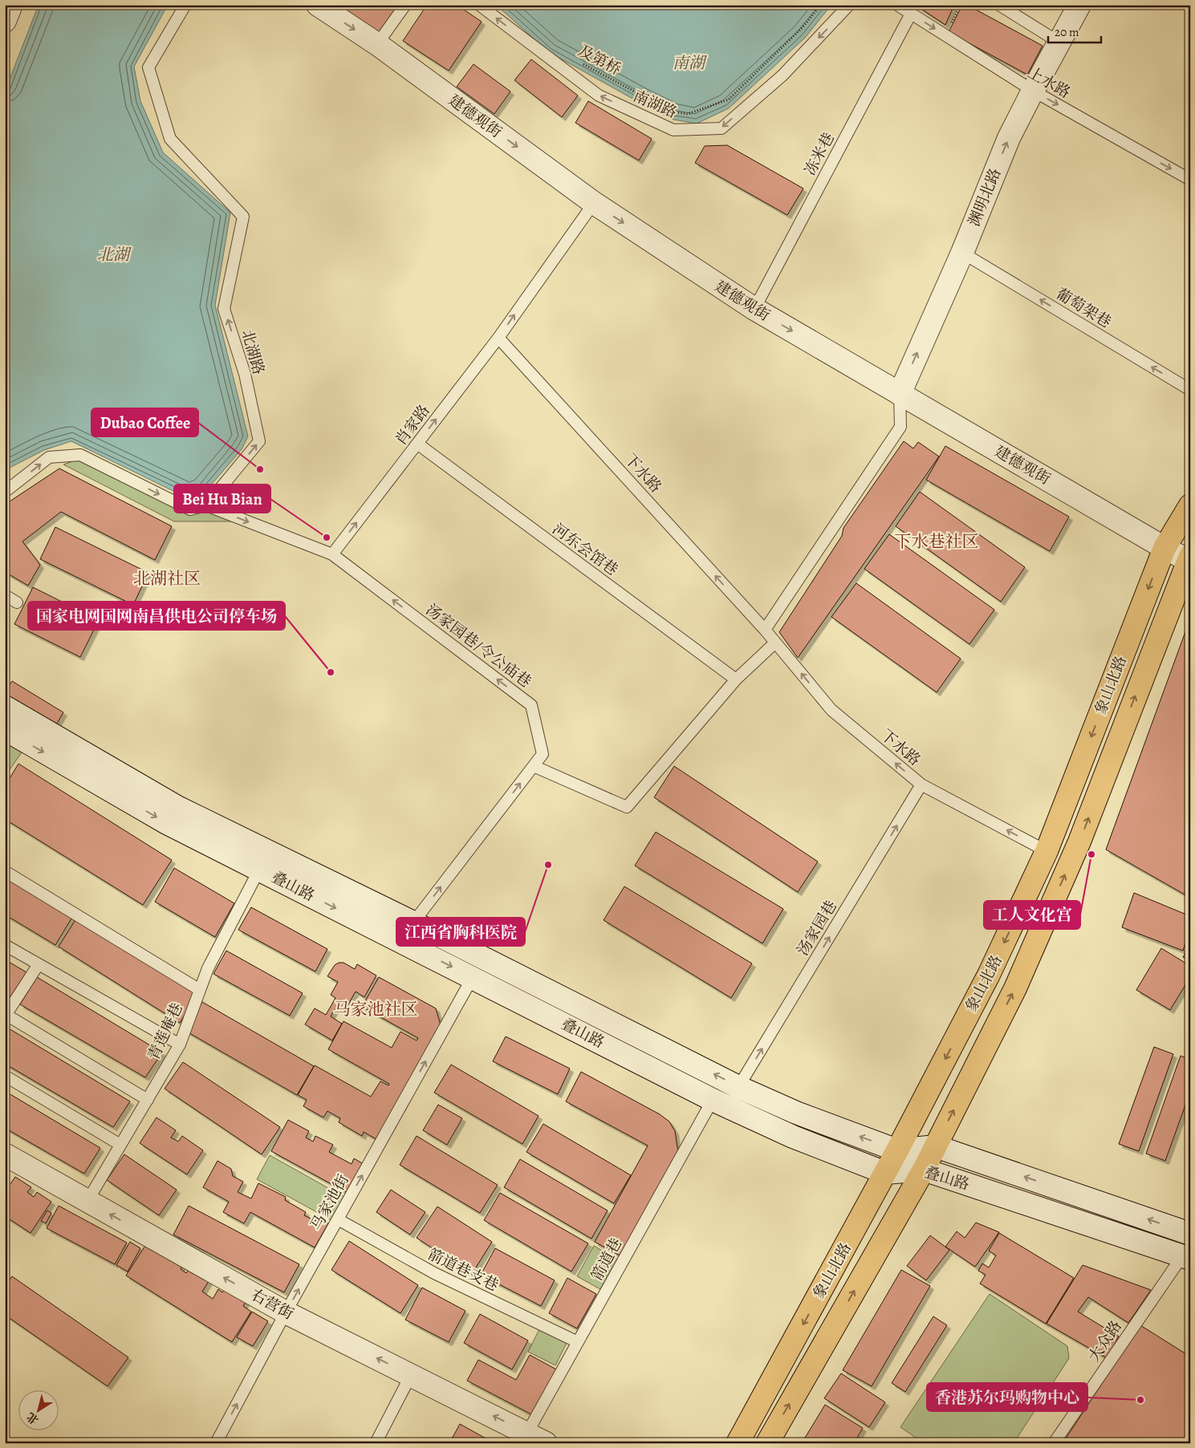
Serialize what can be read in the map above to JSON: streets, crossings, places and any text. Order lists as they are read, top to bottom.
{
  "streets": {
    "main road": [
      "建德观街",
      "渊明北路",
      "象山北路",
      "叠山路",
      "右营街"
    ],
    "lane": [
      "上水路",
      "南湖路",
      "冻米巷",
      "葡萄架巷",
      "北湖路",
      "肖家路",
      "下水路",
      "河东会馆巷",
      "汤家园巷/令公庙巷",
      "汤家园巷",
      "青莲庵巷",
      "马家池街",
      "箭道巷",
      "箭道巷支巷",
      "大众路"
    ],
    "path": ["及第桥"]
  },
  "crossings": [
    ["上水路", "冻米巷"],
    ["上水路", "渊明北路"],
    ["建德观街", "冻米巷"],
    ["建德观街", "渊明北路"],
    ["建德观街", "肖家路"],
    ["建德观街", "象山北路"],
    ["渊明北路", "葡萄架巷"],
    ["肖家路", "下水路"],
    ["肖家路", "河东会馆巷"],
    ["肖家路", "汤家园巷/令公庙巷"],
    ["下水路", "象山北路"],
    ["下水路", "汤家园巷"],
    ["汤家园巷/令公庙巷", "叠山路"],
    ["象山北路", "叠山路"],
    ["叠山路", "汤家园巷"],
    ["叠山路", "青莲庵巷"],
    ["叠山路", "马家池街"],
    ["叠山路", "箭道巷"],
    ["叠山路", "大众路"],
    ["青莲庵巷", "右营街"],
    ["马家池街", "箭道巷支巷"],
    ["马家池街", "右营街"],
    ["箭道巷", "箭道巷支巷"],
    ["箭道巷", "右营街"]
  ],
  "one_way": [
    "上水路",
    "南湖路",
    "建德观街",
    "渊明北路",
    "葡萄架巷",
    "北湖路",
    "肖家路",
    "下水路",
    "汤家园巷",
    "马家池街",
    "右营街"
  ],
  "districts": ["下水巷社区", "北湖社区", "马家池社区"],
  "water": ["南湖", "北湖"],
  "places": [
    "Dubao Coffee",
    "Bei Hu Bian",
    "国家电网国网南昌供电公司停车场",
    "工人文化宫",
    "江西省胸科医院",
    "香港苏尔玛购物中心"
  ],
  "scale_bar": "20 m",
  "north": "bottom left"
}
